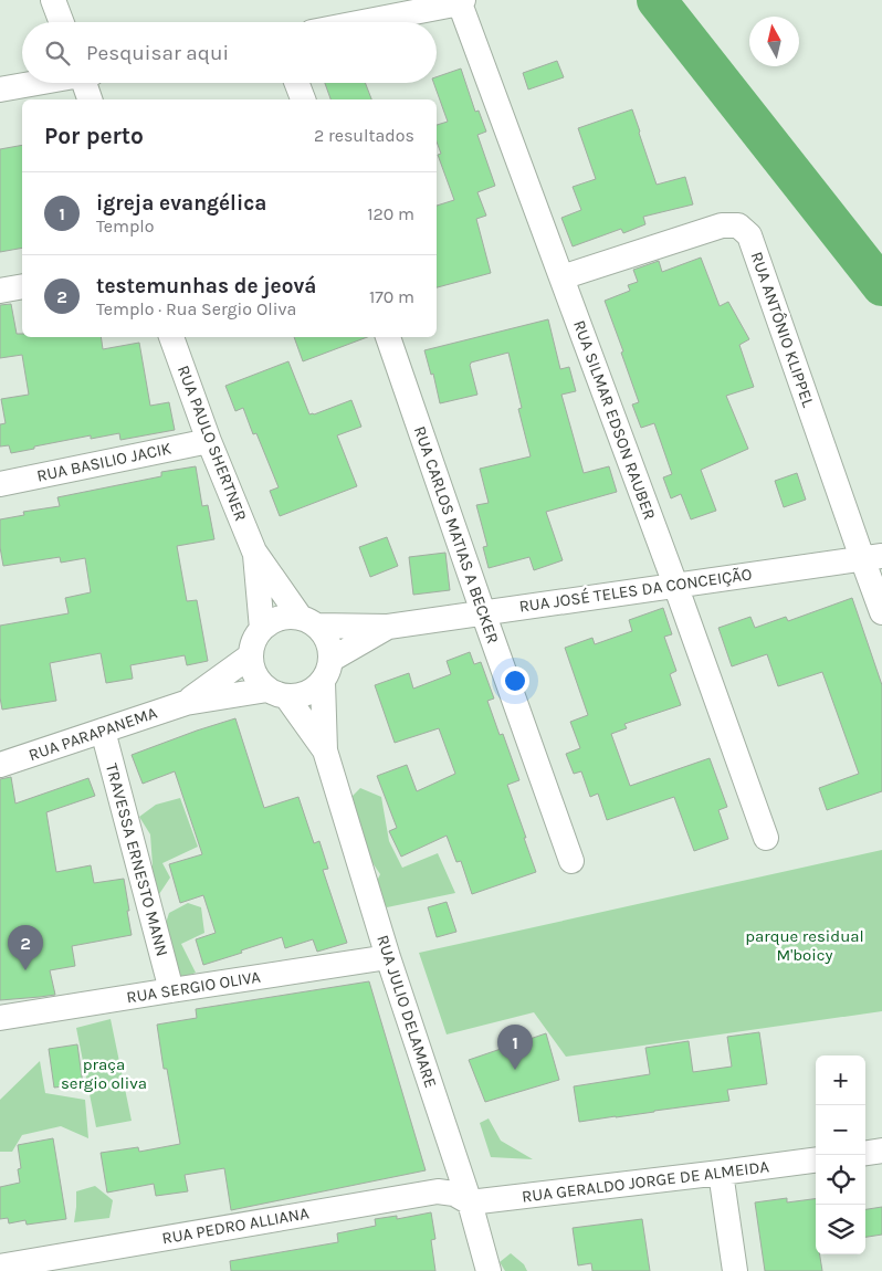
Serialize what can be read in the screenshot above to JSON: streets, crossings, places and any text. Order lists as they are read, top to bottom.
{
  "streets": {
    "street": [
      "RUA ANTÔNIO KLIPPEL",
      "RUA SILMAR EDSON RAUBER",
      "RUA PAULO SHERTNER",
      "RUA BASILIO JACIK",
      "RUA CARLOS MATIAS A BECKER",
      "RUA JOSÉ TELES DA CONCEIÇÃO",
      "RUA PARAPANEMA",
      "TRAVESSA ERNESTO MANN",
      "RUA SERGIO OLIVA",
      "RUA JULIO DELAMARE",
      "RUA GERALDO JORGE DE ALMEIDA",
      "RUA PEDRO ALLIANA"
    ]
  },
  "crossings": [
    ["RUA ANTÔNIO KLIPPEL", "RUA SILMAR EDSON RAUBER"],
    ["RUA ANTÔNIO KLIPPEL", "RUA JOSÉ TELES DA CONCEIÇÃO"],
    ["RUA SILMAR EDSON RAUBER", "RUA JOSÉ TELES DA CONCEIÇÃO"],
    ["RUA PAULO SHERTNER", "RUA BASILIO JACIK"],
    ["RUA PAULO SHERTNER", "RUA JOSÉ TELES DA CONCEIÇÃO"],
    ["RUA PAULO SHERTNER", "RUA PARAPANEMA"],
    ["RUA PAULO SHERTNER", "RUA JULIO DELAMARE"],
    ["RUA CARLOS MATIAS A BECKER", "RUA JOSÉ TELES DA CONCEIÇÃO"],
    ["RUA JOSÉ TELES DA CONCEIÇÃO", "RUA PARAPANEMA"],
    ["RUA JOSÉ TELES DA CONCEIÇÃO", "RUA JULIO DELAMARE"],
    ["RUA PARAPANEMA", "TRAVESSA ERNESTO MANN"],
    ["RUA PARAPANEMA", "RUA JULIO DELAMARE"],
    ["TRAVESSA ERNESTO MANN", "RUA SERGIO OLIVA"],
    ["RUA SERGIO OLIVA", "RUA JULIO DELAMARE"],
    ["RUA JULIO DELAMARE", "RUA GERALDO JORGE DE ALMEIDA"],
    ["RUA JULIO DELAMARE", "RUA PEDRO ALLIANA"],
    ["RUA GERALDO JORGE DE ALMEIDA", "RUA PEDRO ALLIANA"]
  ],
  "parks": ["parque residual M'boicy", "praça sergio oliva"],
  "north": "top",
  "page": {
    "search": "Pesquisar aqui",
    "heading": ["Por perto", "2 resultados"],
    "list": [
      {
        "mark": "1",
        "name": "igreja evangélica",
        "note": "Templo",
        "value": "120 m"
      },
      {
        "mark": "2",
        "name": "testemunhas de jeová",
        "note": "Templo · Rua Sergio Oliva",
        "value": "170 m"
      }
    ],
    "pins": ["2", "1"],
    "map_buttons": ["+", "−"]
  }
}
